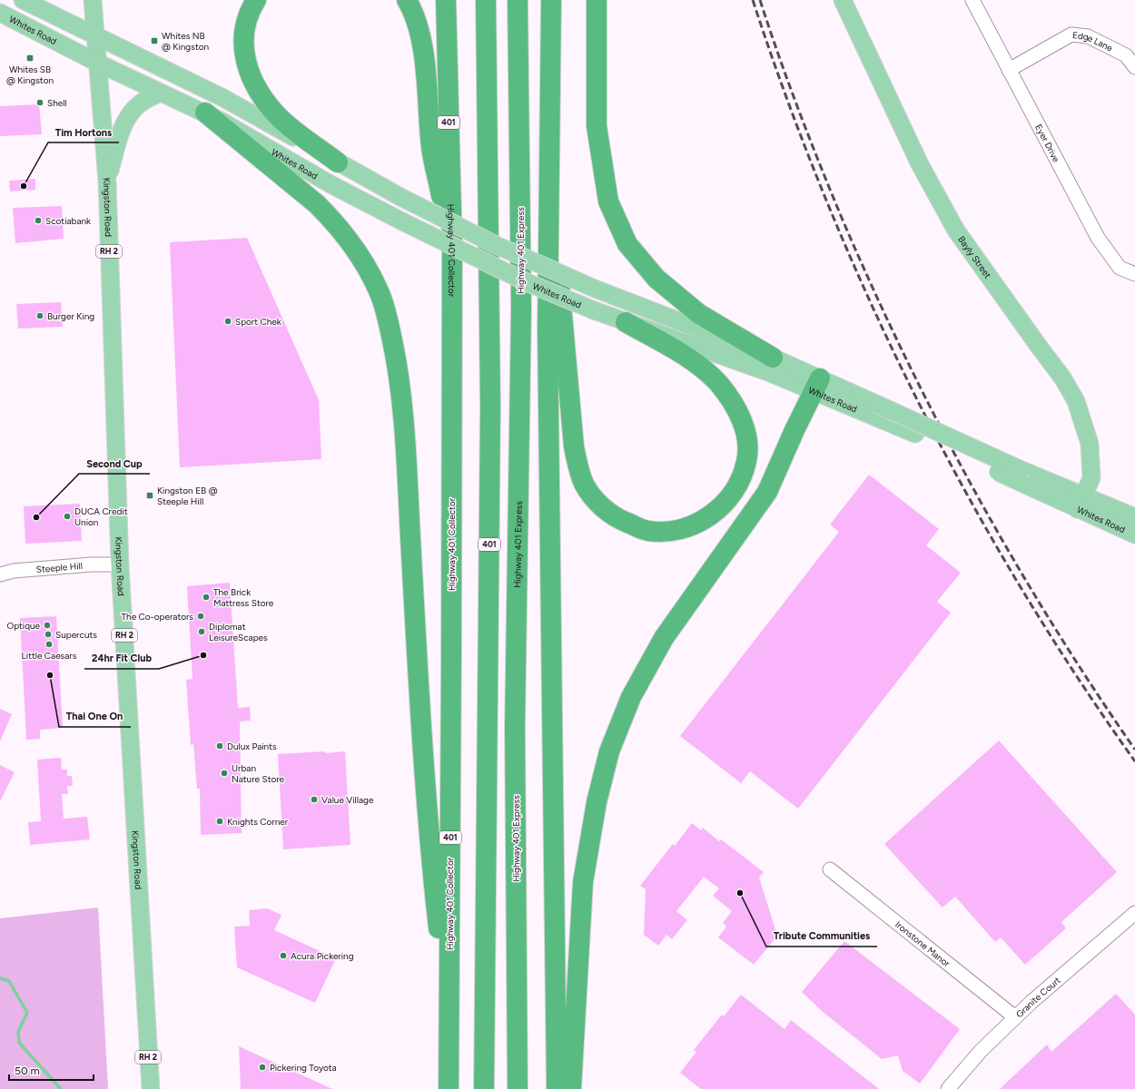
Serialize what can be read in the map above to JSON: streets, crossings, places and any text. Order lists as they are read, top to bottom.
{
  "streets": {
    "highway": ["401", "Highway 401 Collector", "Highway 401 Express"],
    "main road": [
      "Whites Road",
      "Kingston Road",
      "RH 2",
      "Bayly Street"
    ],
    "street": [
      "Edge Lane",
      "Eyer Drive",
      "Steeple Hill",
      "Ironstone Manor",
      "Granite Court"
    ]
  },
  "crossings": [
    ["Whites Road", "Kingston Road"],
    ["Whites Road", "Bayly Street"],
    ["Edge Lane", "Eyer Drive"],
    ["Kingston Road", "Steeple Hill"],
    ["Ironstone Manor", "Granite Court"]
  ],
  "places": {
    "transit": ["Whites NB @ Kingston", "Whites SB @ Kingston", "Kingston EB @ Steeple Hill"],
    "other": [
      "Shell",
      "Tim Hortons",
      "Scotiabank",
      "Burger King",
      "Sport Chek",
      "DUCA Credit Union",
      "Second Cup",
      "The Brick Mattress Store",
      "The Co-operators",
      "Optique",
      "Diplomat LeisureScapes",
      "Supercuts",
      "Little Caesars",
      "24hr Fit Club",
      "Thai One On",
      "Dulux Paints",
      "Urban Nature Store",
      "Value Village",
      "Knights Corner",
      "Tribute Communities",
      "Acura Pickering",
      "Pickering Toyota"
    ]
  },
  "scale_bar": "50 m"
}
